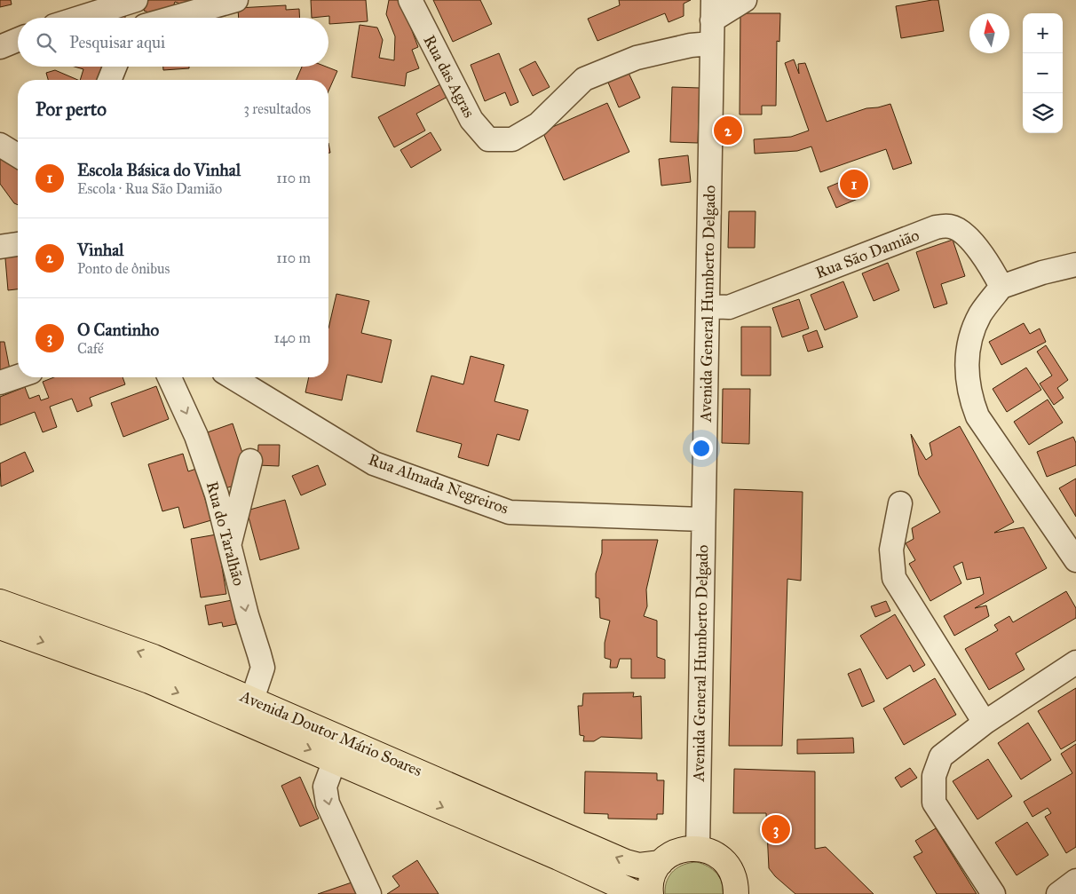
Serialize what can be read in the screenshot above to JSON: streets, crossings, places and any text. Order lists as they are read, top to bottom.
{
  "streets": {
    "main road": ["Avenida Doutor Mário Soares"],
    "street": [
      "Rua das Agras",
      "Rua São Damião",
      "Avenida General Humberto Delgado",
      "Rua Almada Negreiros",
      "Rua do Taralhão"
    ]
  },
  "crossings": [
    ["Rua das Agras", "Avenida General Humberto Delgado"],
    ["Rua São Damião", "Avenida General Humberto Delgado"],
    ["Avenida General Humberto Delgado", "Rua Almada Negreiros"],
    ["Rua do Taralhão", "Avenida Doutor Mário Soares"]
  ],
  "one_way": ["Rua do Taralhão"],
  "north": "top",
  "page": {
    "map_buttons": ["+", "−"],
    "search": "Pesquisar aqui",
    "heading": ["Por perto", "3 resultados"],
    "pins": ["2", "1", "3"],
    "list": [
      {
        "mark": "1",
        "name": "Escola Básica do Vinhal",
        "note": "Escola · Rua São Damião",
        "value": "110 m"
      },
      {
        "mark": "2",
        "name": "Vinhal",
        "note": "Ponto de ônibus",
        "value": "110 m"
      },
      {
        "mark": "3",
        "name": "O Cantinho",
        "note": "Café",
        "value": "140 m"
      }
    ]
  }
}
